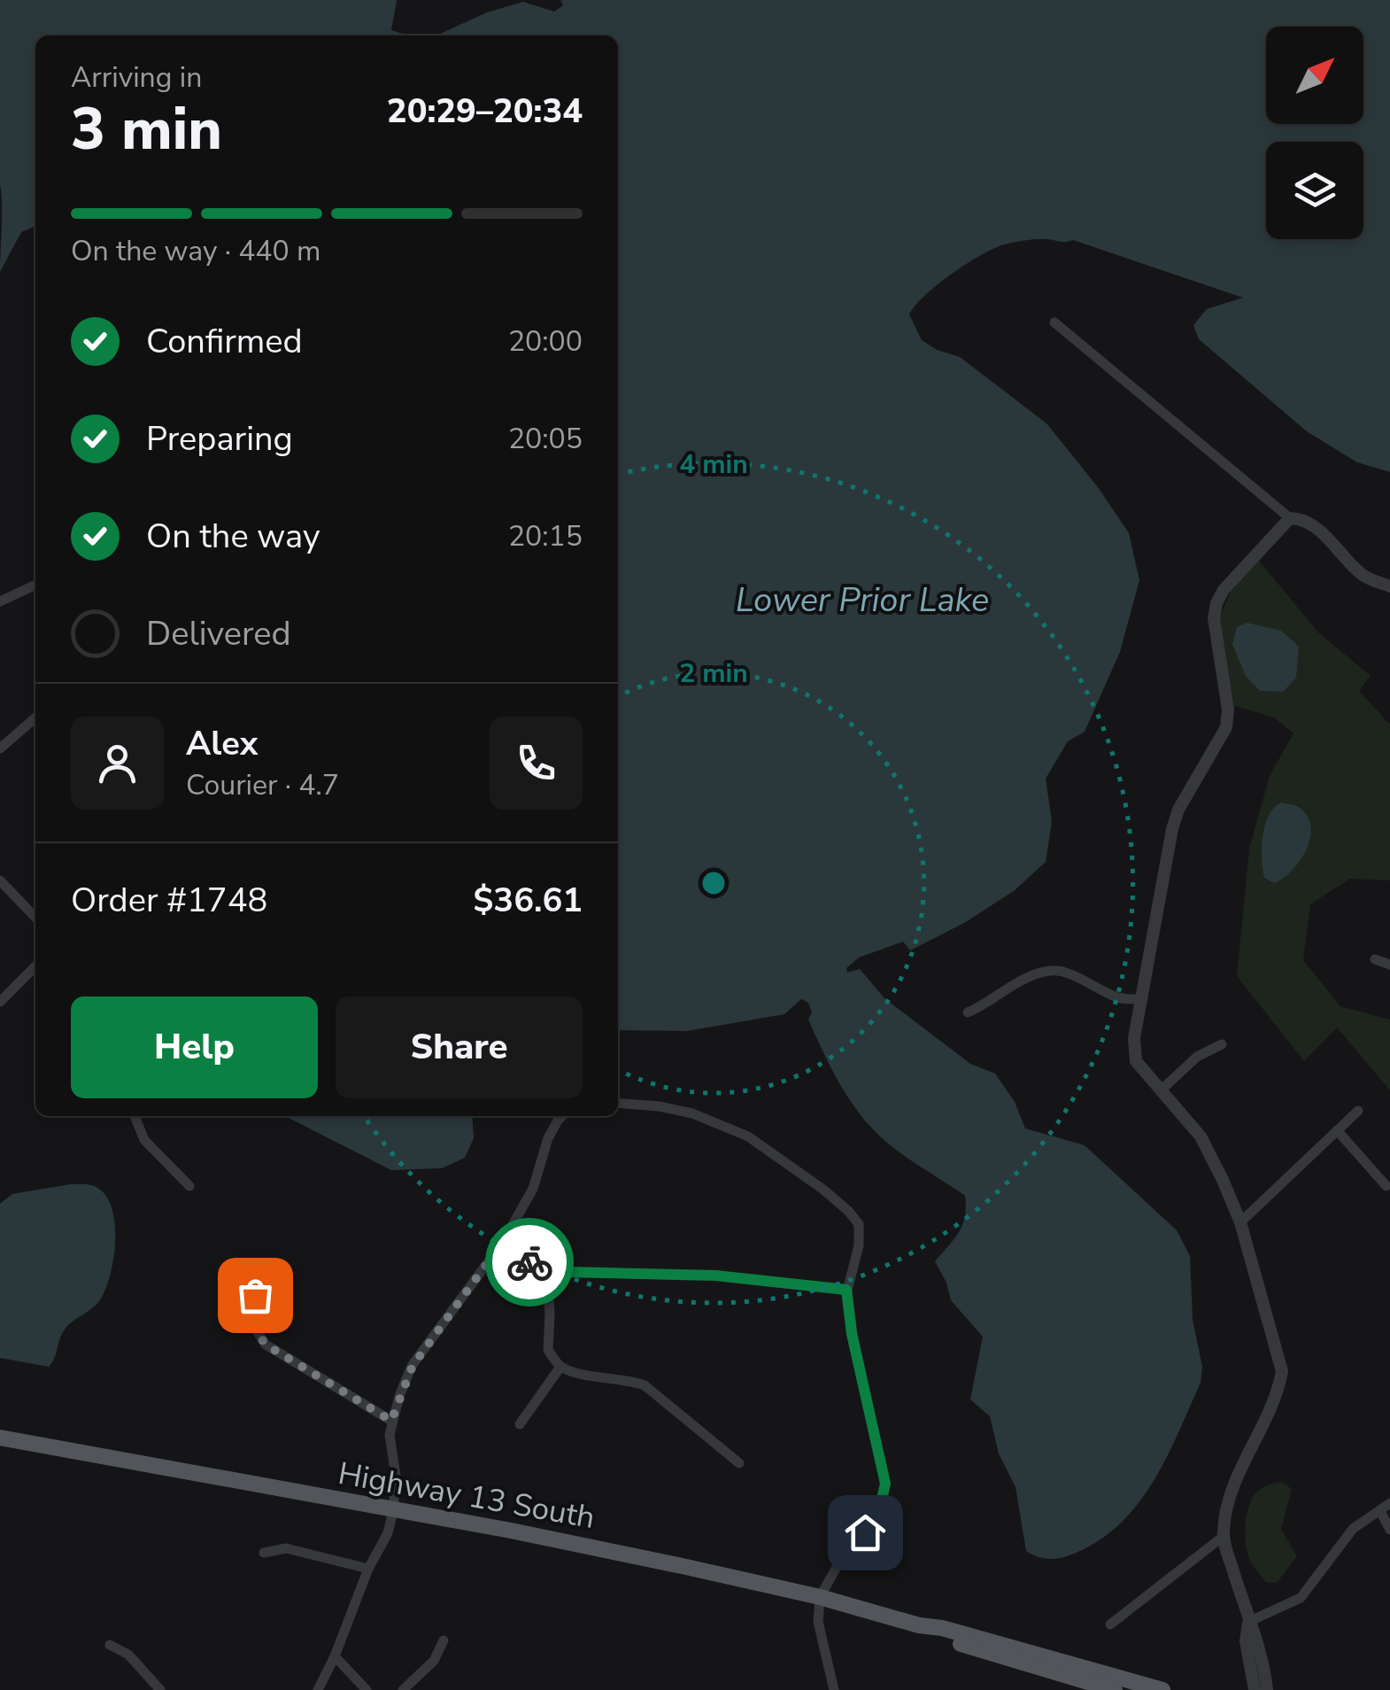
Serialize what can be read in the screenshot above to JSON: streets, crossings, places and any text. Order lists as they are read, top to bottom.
{
  "streets": {
    "main road": ["Highway 13 South"]
  },
  "water": ["Lower Prior Lake"],
  "north": "top right",
  "page": {
    "heading": ["3 min", "Arriving in", "20:29–20:34"],
    "panel": [
      "Alex",
      "Courier · 4.7",
      "Order #1748",
      "$36.61"
    ],
    "bar": "On the way · 440 m",
    "list": [
      ["Confirmed", "20:00"],
      ["Preparing", "20:05"],
      ["On the way", "20:15"],
      "Delivered"
    ],
    "buttons": ["Help", "Share"]
  },
  "rings": ["4 min", "2 min"]
}
